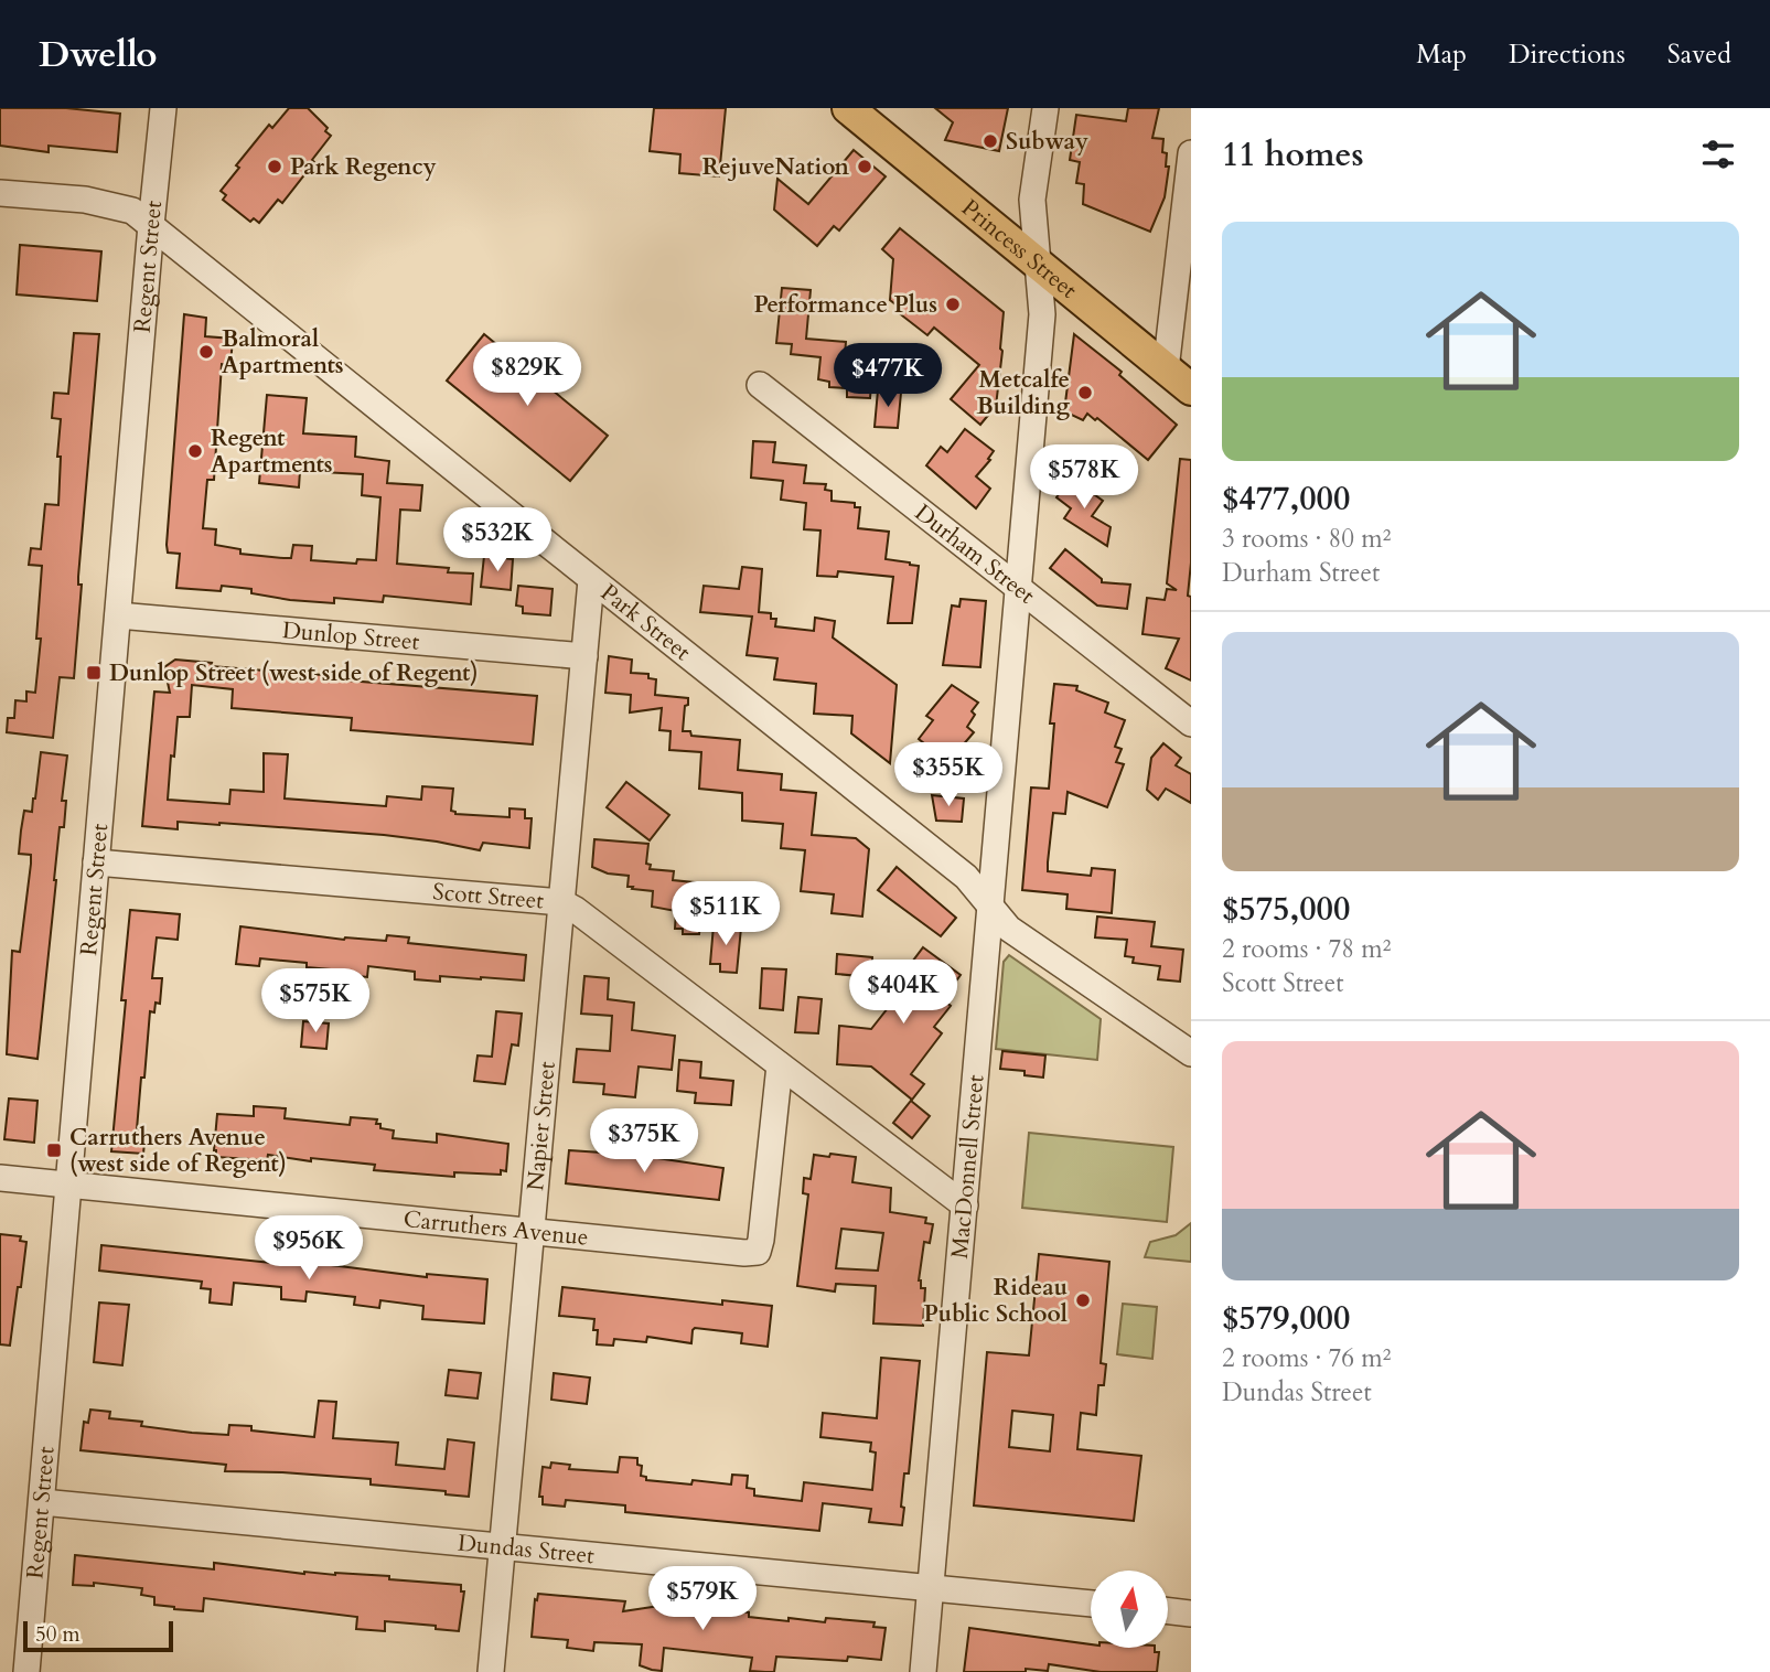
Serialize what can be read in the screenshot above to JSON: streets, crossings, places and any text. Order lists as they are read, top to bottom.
{
  "streets": {
    "main road": ["Princess Street"],
    "street": [
      "Regent Street",
      "Durham Street",
      "Park Street",
      "Dunlop Street",
      "Scott Street",
      "Napier Street",
      "MacDonnell Street",
      "Carruthers Avenue",
      "Dundas Street"
    ]
  },
  "crossings": [
    ["Princess Street", "MacDonnell Street"],
    ["Regent Street", "Park Street"],
    ["Regent Street", "Dunlop Street"],
    ["Regent Street", "Scott Street"],
    ["Regent Street", "Carruthers Avenue"],
    ["Regent Street", "Dundas Street"],
    ["Durham Street", "MacDonnell Street"],
    ["Park Street", "Napier Street"],
    ["Park Street", "MacDonnell Street"],
    ["Dunlop Street", "Napier Street"],
    ["Scott Street", "Napier Street"],
    ["Scott Street", "MacDonnell Street"],
    ["Scott Street", "Carruthers Avenue"],
    ["Napier Street", "Carruthers Avenue"],
    ["Napier Street", "Dundas Street"],
    ["MacDonnell Street", "Dundas Street"]
  ],
  "places": {
    "other": [
      "Subway",
      "Park Regency",
      "RejuveNation",
      "Performance Plus",
      "Balmoral Apartments",
      "Metcalfe Building",
      "Regent Apartments",
      "Rideau Public School"
    ],
    "transit": ["Dunlop Street (west side of Regent)", "Carruthers Avenue (west side of Regent)"]
  },
  "scale_bar": "50 m",
  "north": "top",
  "page": {
    "header": "Dwello",
    "nav": ["Map", "Directions", "Saved"],
    "heading": "11 homes",
    "list": [
      {
        "name": "$477,000",
        "note": "3 rooms · 80 m² · Durham Street"
      },
      {
        "name": "$575,000",
        "note": "2 rooms · 78 m² · Scott Street"
      },
      {
        "name": "$579,000",
        "note": "2 rooms · 76 m² · Dundas Street"
      }
    ],
    "price": [
      "$829K",
      "$477K",
      "$578K",
      "$532K",
      "$355K",
      "$511K",
      "$404K",
      "$575K",
      "$375K",
      "$956K",
      "$579K"
    ],
    "scale": "50 m"
  }
}
